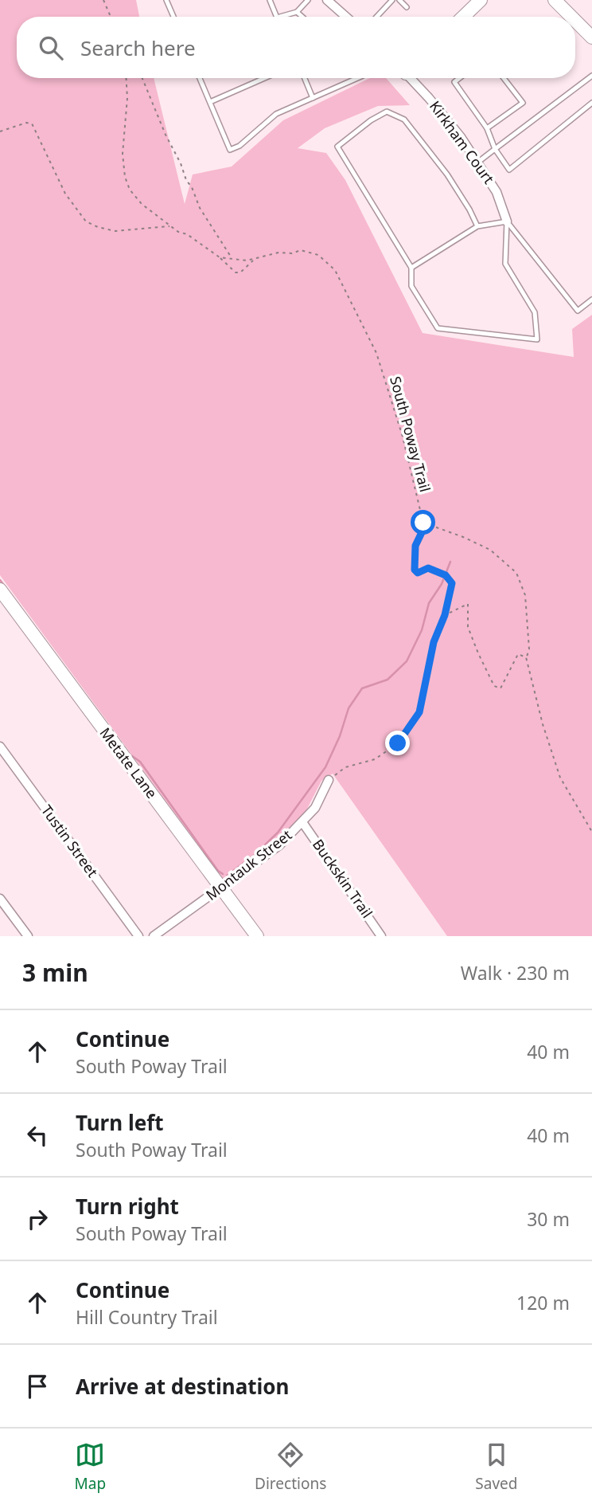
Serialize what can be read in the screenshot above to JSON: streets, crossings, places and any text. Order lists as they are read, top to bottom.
{
  "streets": {
    "street": [
      "Kirkham Court",
      "Metate Lane",
      "Tustin Street",
      "Montauk Street",
      "Buckskin Trail"
    ],
    "path": ["South Poway Trail"]
  },
  "crossings": [
    ["Metate Lane", "Montauk Street"],
    ["Montauk Street", "Buckskin Trail"]
  ],
  "page": {
    "search": "Search here",
    "heading": ["3 min", "Walk · 230 m"],
    "list": [
      ["Continue", "South Poway Trail", "40 m"],
      ["Turn left", "South Poway Trail", "40 m"],
      ["Turn right", "South Poway Trail", "30 m"],
      ["Continue", "Hill Country Trail", "120 m"],
      "Arrive at destination"
    ],
    "nav": ["Map", "Directions", "Saved"]
  }
}
